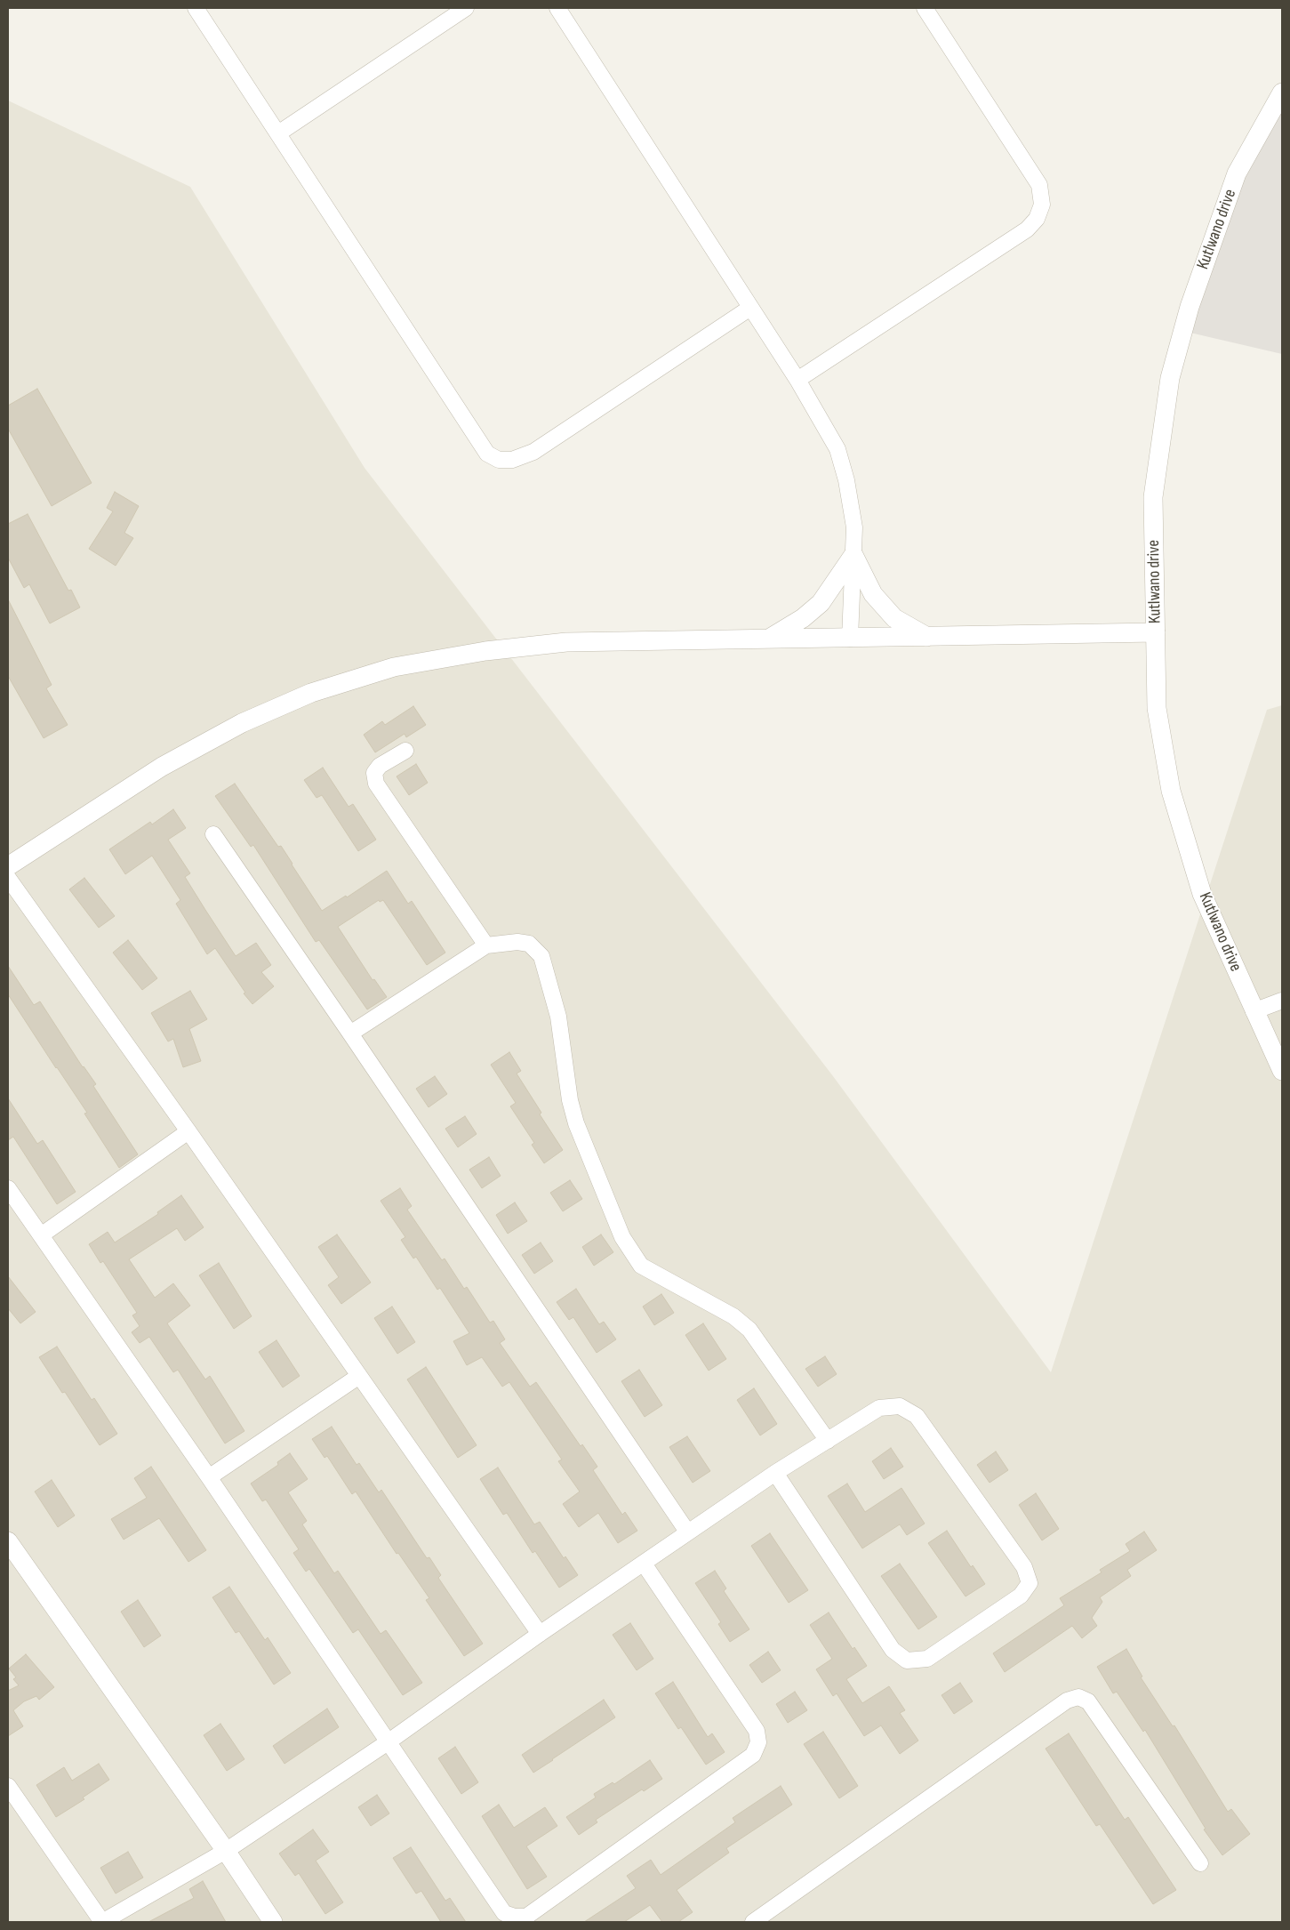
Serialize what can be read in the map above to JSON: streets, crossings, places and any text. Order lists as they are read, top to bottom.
{
  "streets": {
    "street": ["Kutlwano drive"]
  }
}
